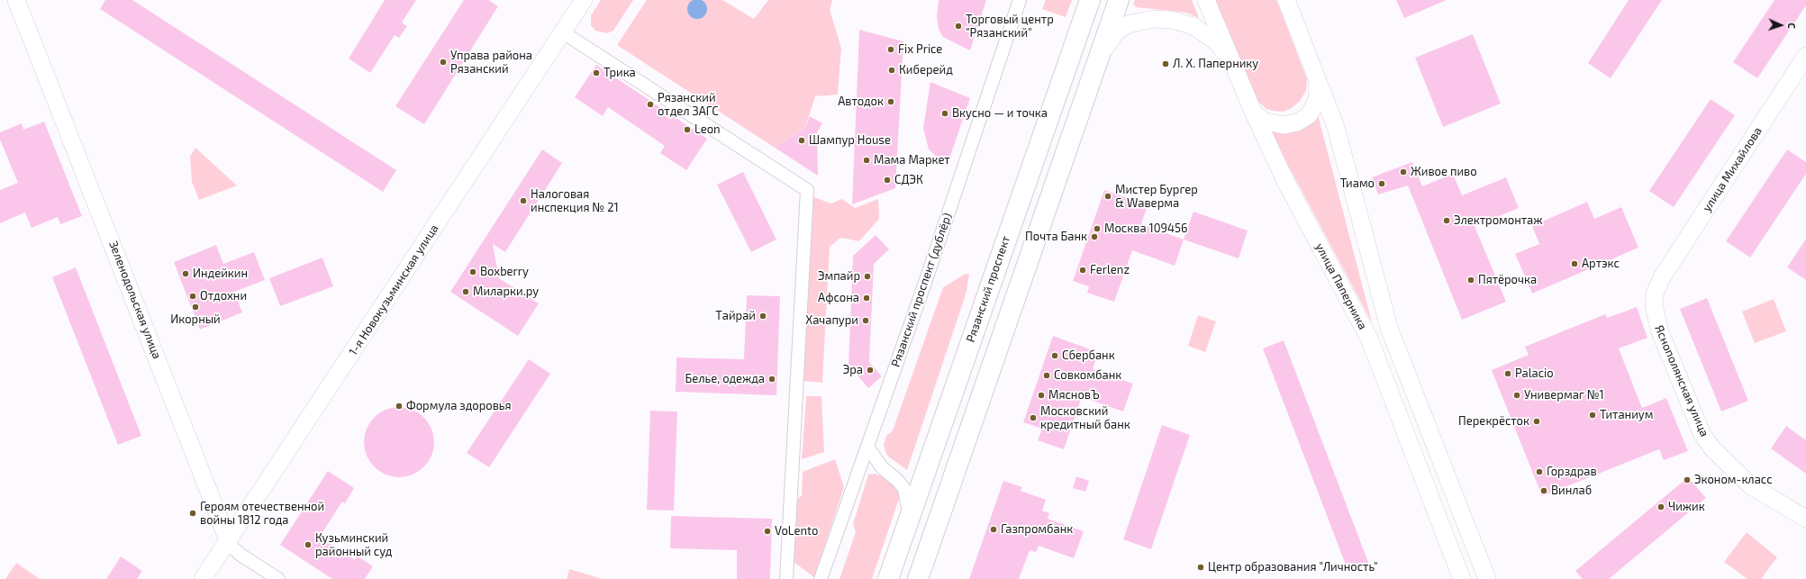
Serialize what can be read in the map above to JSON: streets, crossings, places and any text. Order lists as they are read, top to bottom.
{
  "streets": {
    "main road": ["Рязанский проспект"],
    "street": [
      "улица Михайлова",
      "улица Паперника",
      "1-я Новокузьминская улица",
      "Рязанский проспект (дублёр)",
      "Зеленодольская улица",
      "Яснополянская улица"
    ]
  },
  "crossings": [
    ["улица Михайлова", "Яснополянская улица"],
    ["1-я Новокузьминская улица", "Зеленодольская улица"]
  ],
  "places": [
    "Торговый центр \"Рязанский\"",
    "Fix Price",
    "Управа района Рязанский",
    "Л. Х. Папернику",
    "Киберейд",
    "Трика",
    "Автодок",
    "Рязанский отдел ЗАГС",
    "Вкусно — и точка",
    "Leon",
    "Шампур House",
    "Мама Маркет",
    "Живое пиво",
    "СДЭК",
    "Тиамо",
    "Мистер Бургер & Wаверма",
    "Налоговая инспекция № 21",
    "Электромонтаж",
    "Москва 109456",
    "Почта Банк",
    "Артэкс",
    "Ferlenz",
    "Boxberry",
    "Индейкин",
    "Эмпайр",
    "Пятёрочка",
    "Миларки.ру",
    "Отдохни",
    "Афсона",
    "Икорный",
    "Тайрай",
    "Хачапури",
    "Сбербанк",
    "Эра",
    "Palacio",
    "Совкомбанк",
    "Белье, одежда",
    "МясновЪ",
    "Универмаг №1",
    "Формула здоровья",
    "Титаниум",
    "Московский кредитный банк",
    "Перекрёсток",
    "Горздрав",
    "Эконом-класс",
    "Винлаб",
    "Чижик",
    "Героям отечественной войны 1812 года",
    "Газпромбанк",
    "VoLento",
    "Кузьминский районный суд",
    "Центр образования \"Личность\""
  ],
  "north": "right"
}
